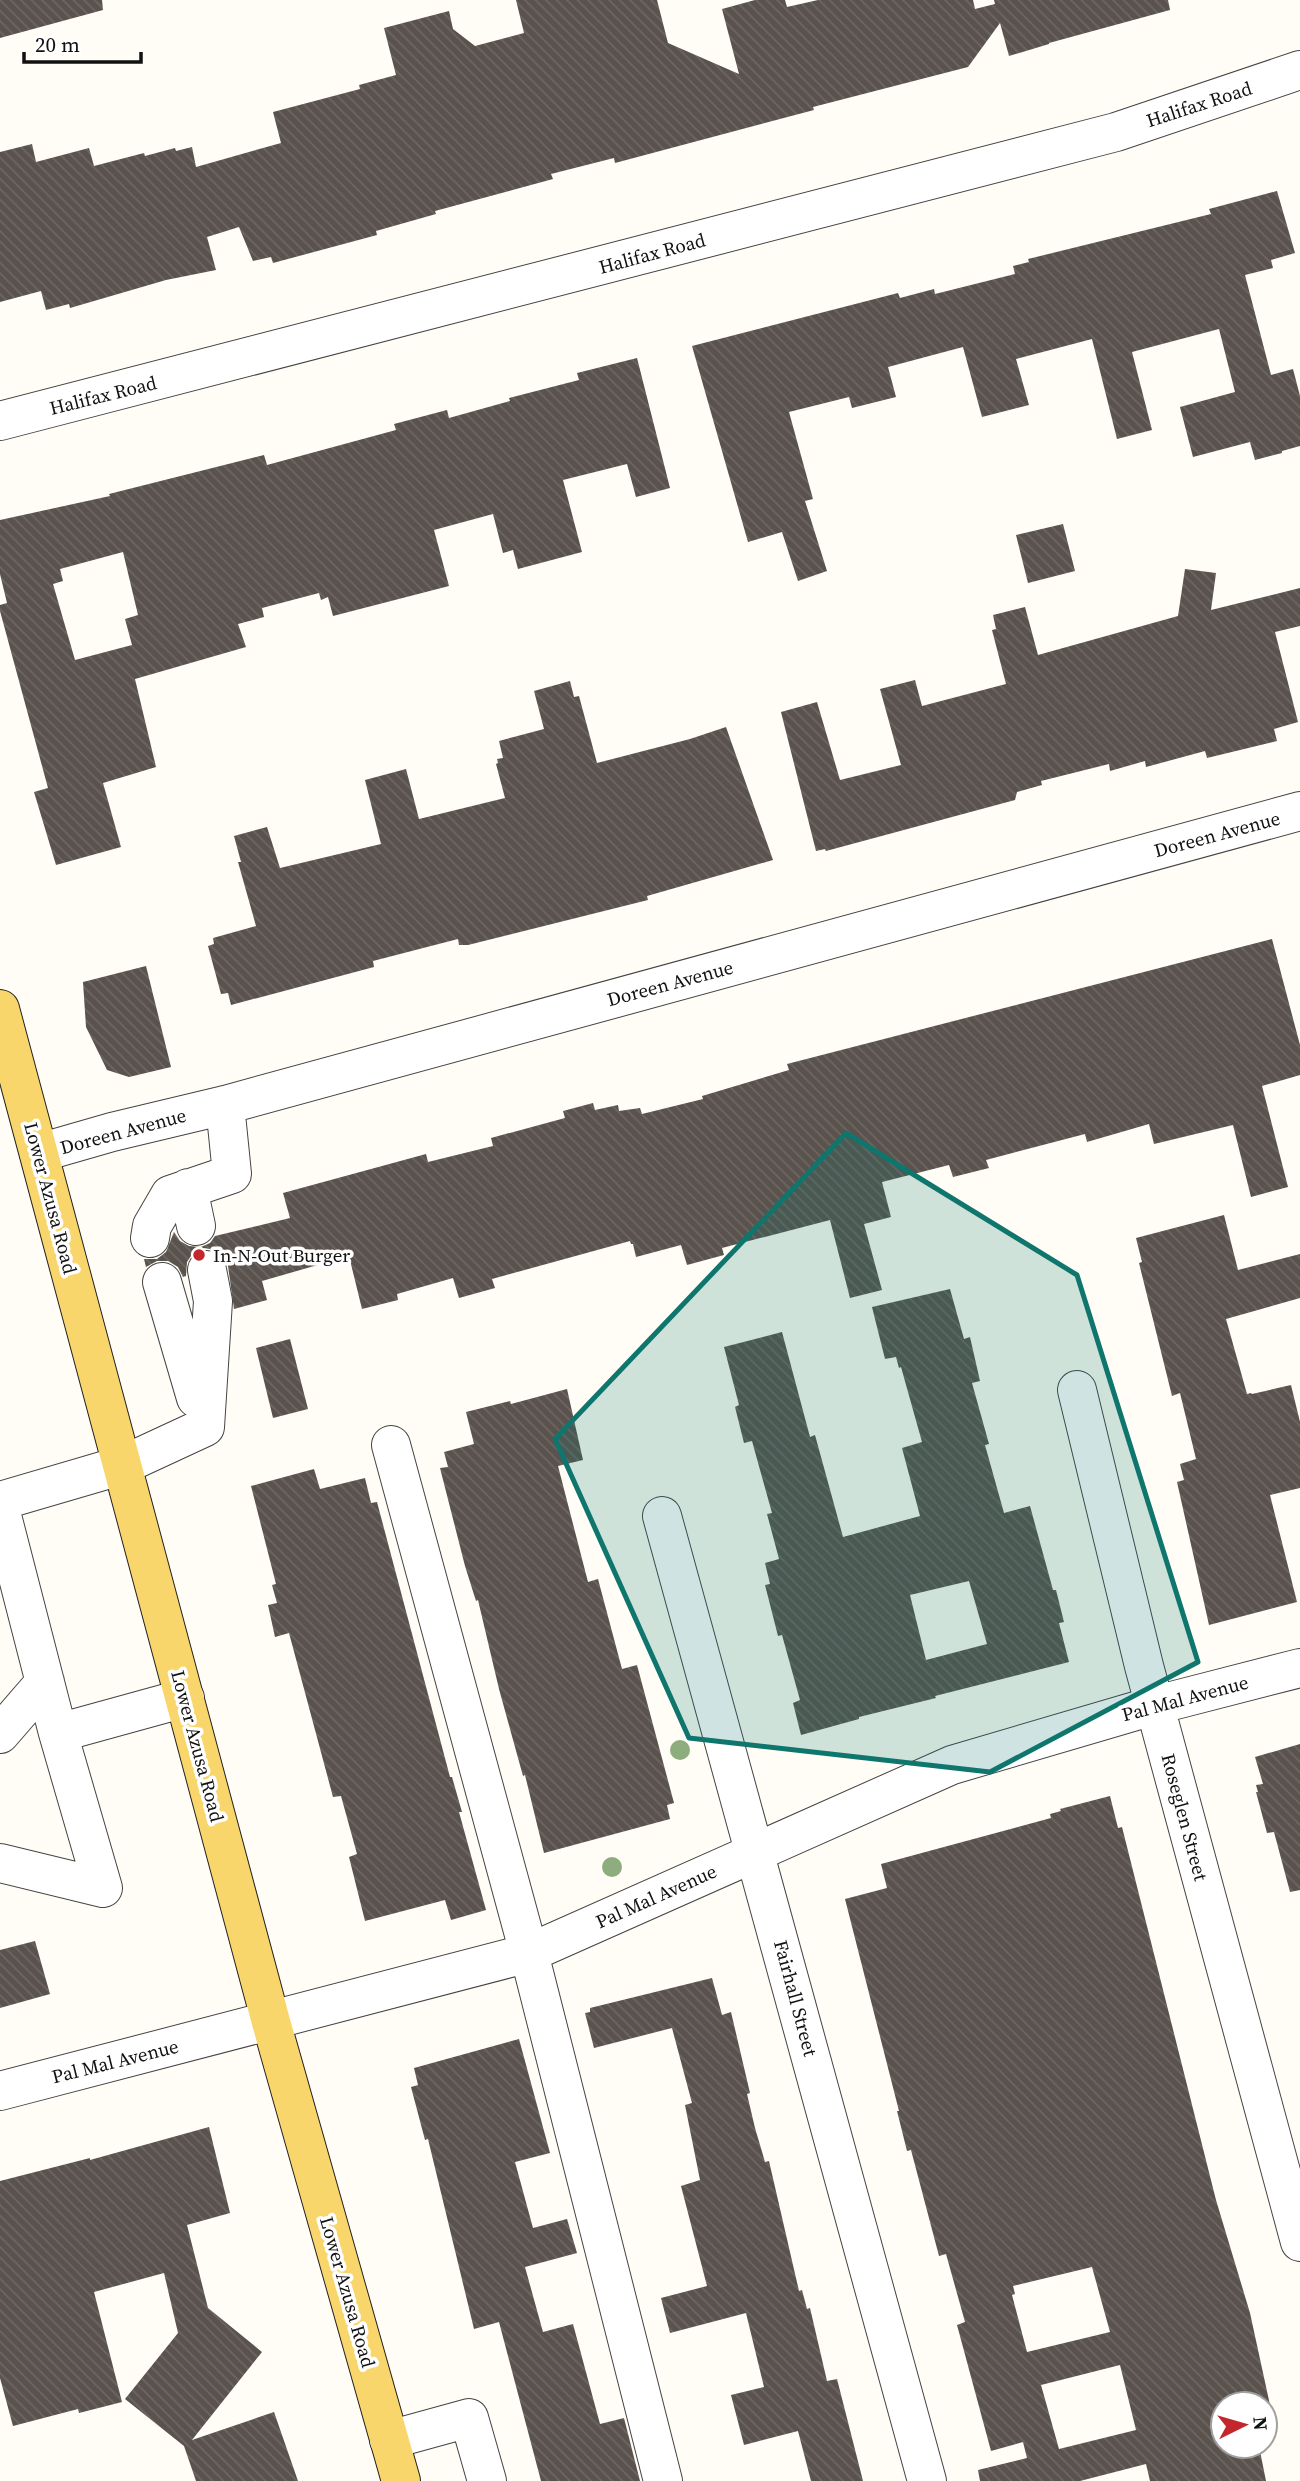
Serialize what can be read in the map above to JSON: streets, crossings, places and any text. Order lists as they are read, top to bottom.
{
  "streets": {
    "main road": ["Lower Azusa Road"],
    "street": [
      "Halifax Road",
      "Doreen Avenue",
      "Pal Mal Avenue",
      "Roseglen Street",
      "Fairhall Street"
    ]
  },
  "crossings": [
    ["Doreen Avenue", "Lower Azusa Road"],
    ["Lower Azusa Road", "Pal Mal Avenue"],
    ["Pal Mal Avenue", "Roseglen Street"],
    ["Pal Mal Avenue", "Fairhall Street"]
  ],
  "places": ["In-N-Out Burger"],
  "scale_bar": "20 m",
  "north": "right"
}
